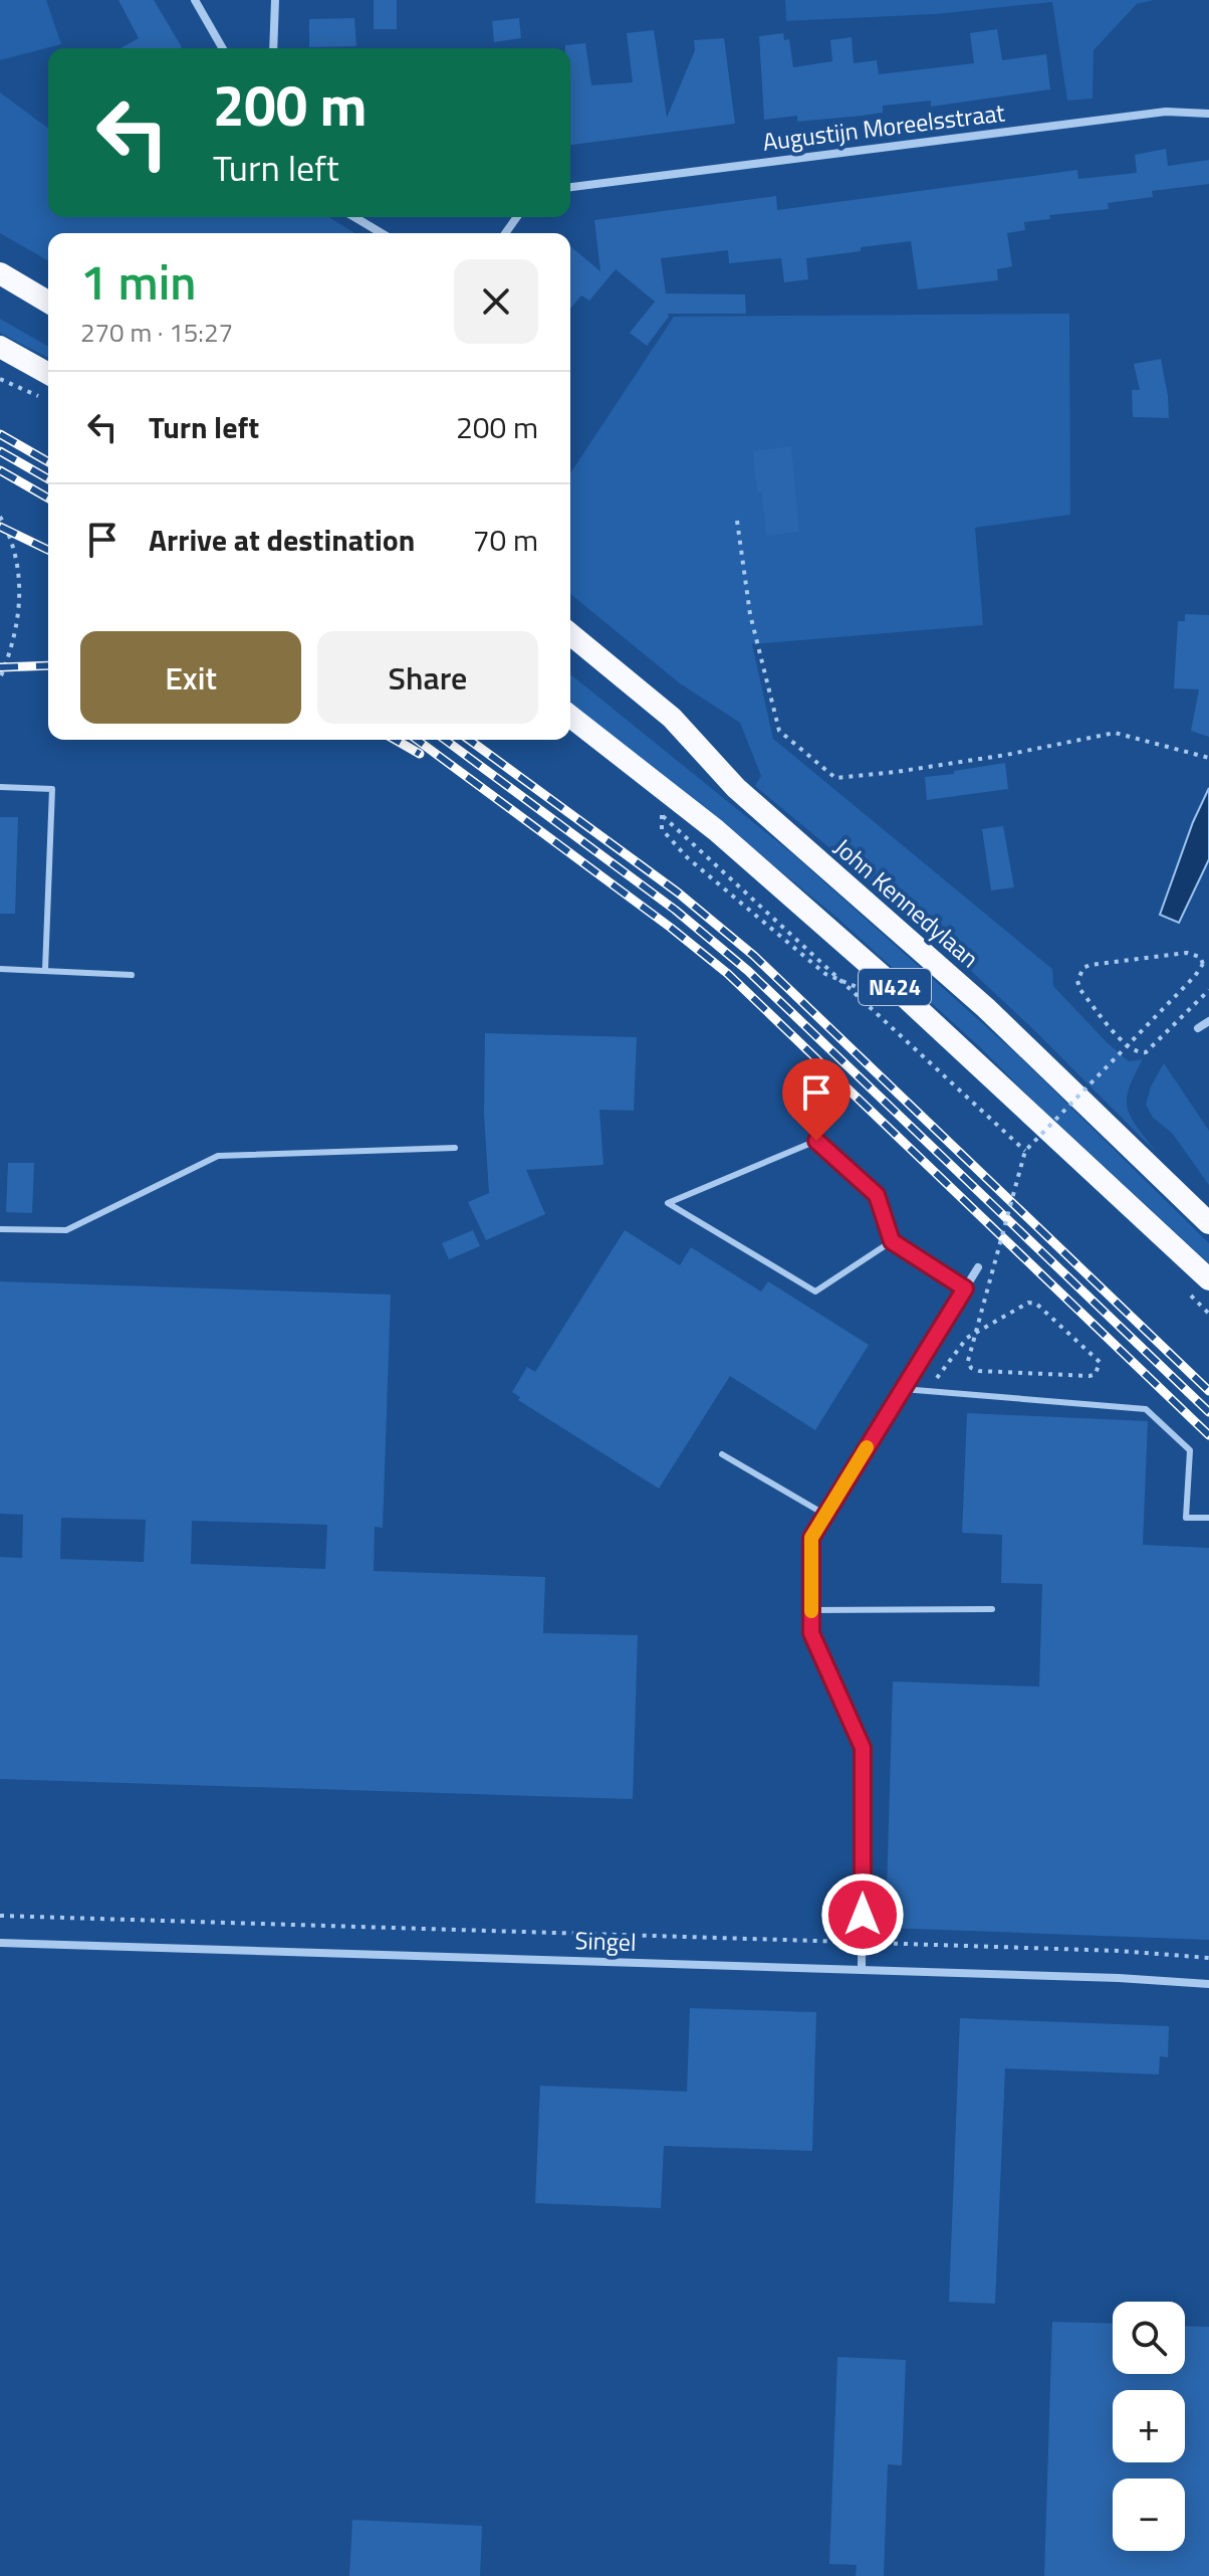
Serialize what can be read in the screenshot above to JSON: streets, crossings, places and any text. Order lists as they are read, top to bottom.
{
  "streets": {
    "highway": ["John Kennedylaan", "N424"],
    "street": ["Augustijn Moreelsstraat", "Singel"]
  },
  "page": {
    "turn": ["200 m", "Turn left"],
    "heading": ["1 min", "270 m · 15:27"],
    "list": [
      {
        "name": "Turn left",
        "value": "200 m"
      },
      {
        "name": "Arrive at destination",
        "value": "70 m"
      }
    ],
    "buttons": ["Exit", "Share"],
    "map_buttons": ["+", "−"]
  }
}
